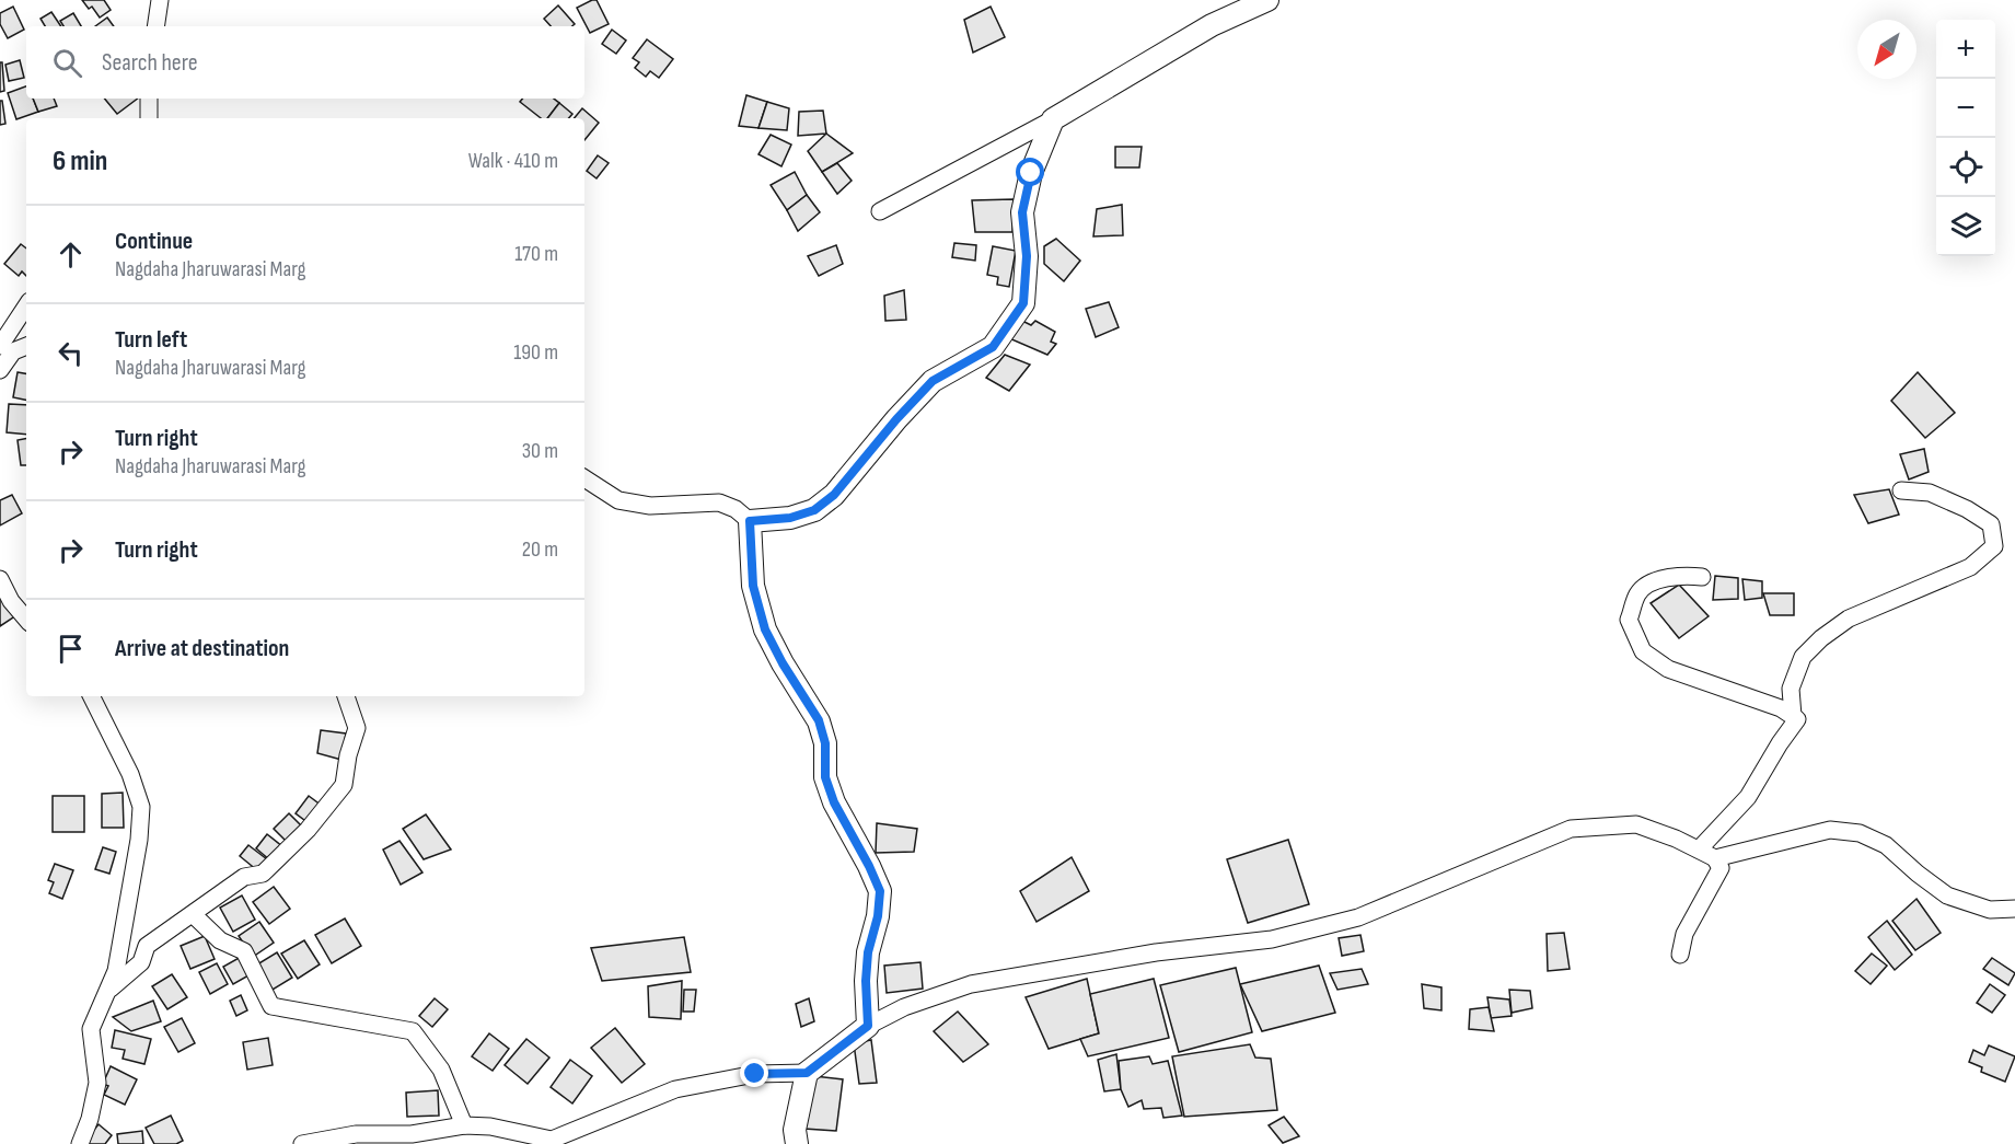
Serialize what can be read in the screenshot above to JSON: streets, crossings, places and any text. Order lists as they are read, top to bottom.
{
  "north": "bottom left",
  "page": {
    "map_buttons": ["+", "−"],
    "search": "Search here",
    "heading": ["6 min", "Walk · 410 m"],
    "list": [
      ["Continue", "Nagdaha Jharuwarasi Marg", "170 m"],
      ["Turn left", "Nagdaha Jharuwarasi Marg", "190 m"],
      ["Turn right", "Nagdaha Jharuwarasi Marg", "30 m"],
      ["Turn right", "20 m"],
      "Arrive at destination"
    ]
  }
}
